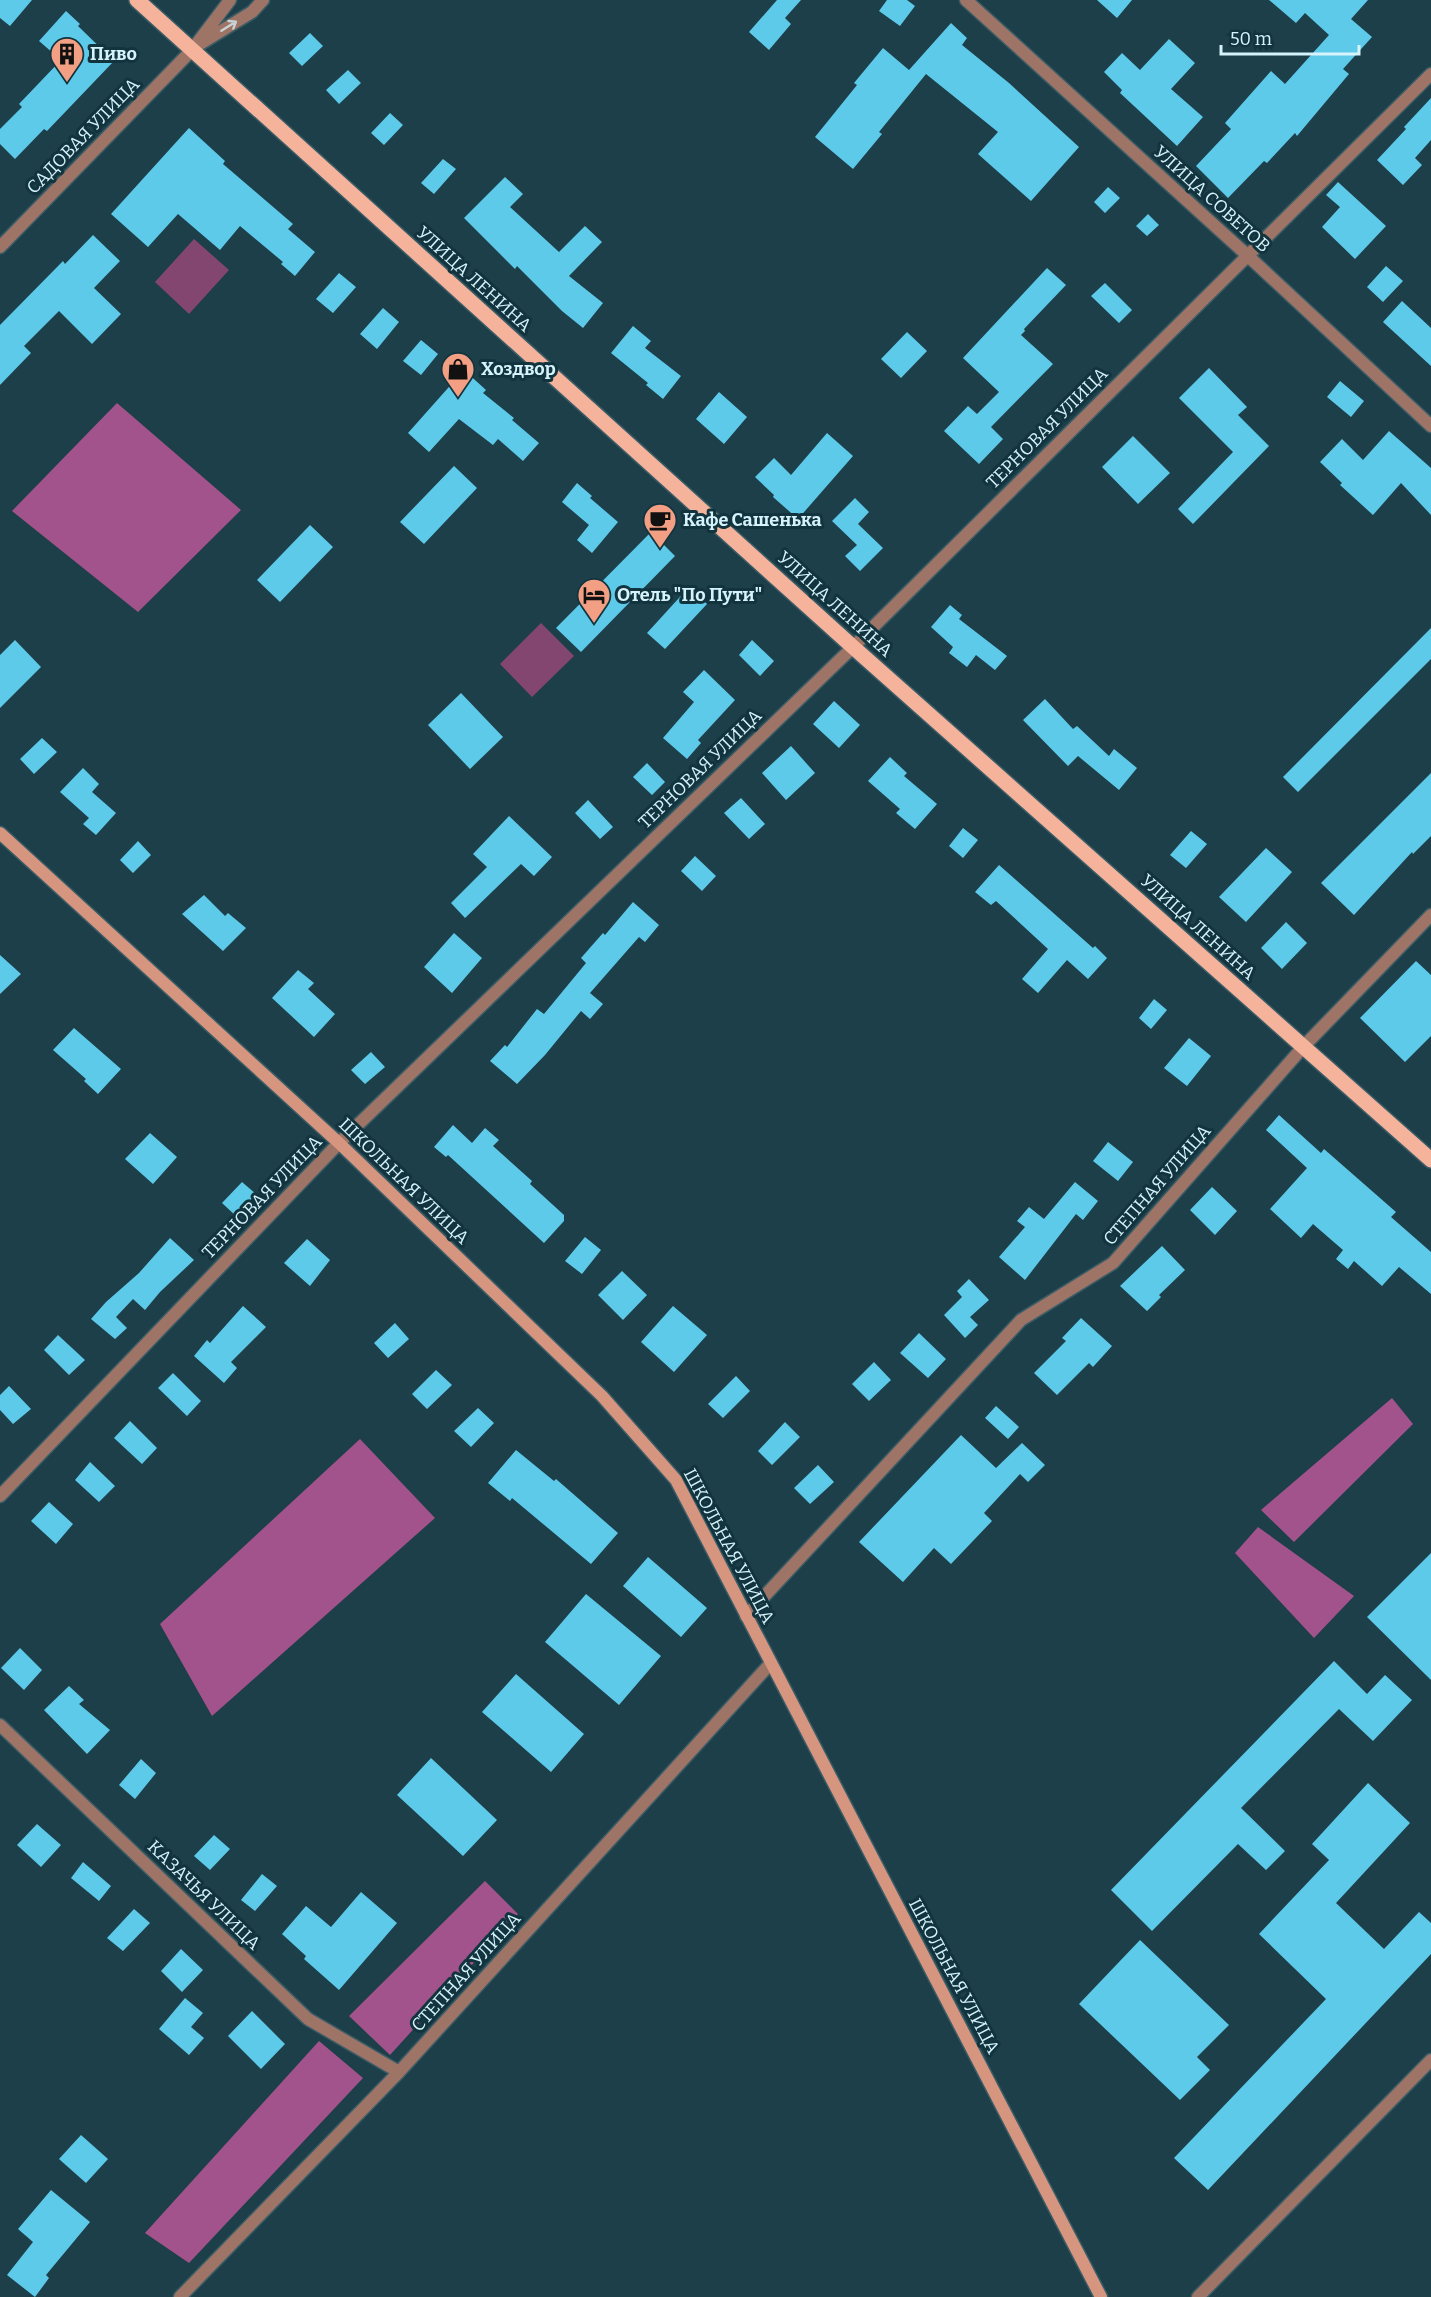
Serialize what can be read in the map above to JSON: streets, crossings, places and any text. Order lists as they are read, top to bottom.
{
  "streets": {
    "main road": ["УЛИЦА ЛЕНИНА"],
    "street": [
      "САДОВАЯ УЛИЦА",
      "УЛИЦА СОВЕТОВ",
      "ТЕРНОВАЯ УЛИЦА",
      "ШКОЛЬНАЯ УЛИЦА",
      "СТЕПНАЯ УЛИЦА",
      "КАЗАЧЬЯ УЛИЦА"
    ]
  },
  "crossings": [
    ["САДОВАЯ УЛИЦА", "УЛИЦА ЛЕНИНА"],
    ["УЛИЦА СОВЕТОВ", "ТЕРНОВАЯ УЛИЦА"],
    ["УЛИЦА ЛЕНИНА", "ТЕРНОВАЯ УЛИЦА"],
    ["УЛИЦА ЛЕНИНА", "СТЕПНАЯ УЛИЦА"],
    ["ТЕРНОВАЯ УЛИЦА", "ШКОЛЬНАЯ УЛИЦА"],
    ["ШКОЛЬНАЯ УЛИЦА", "СТЕПНАЯ УЛИЦА"],
    ["СТЕПНАЯ УЛИЦА", "КАЗАЧЬЯ УЛИЦА"]
  ],
  "places": {
    "building": ["Пиво"],
    "shop": ["Хоздвор"],
    "cafe": ["Кафе Сашенька"],
    "hotel": ["Отель \"По Пути\""]
  },
  "scale_bar": "50 m"
}
